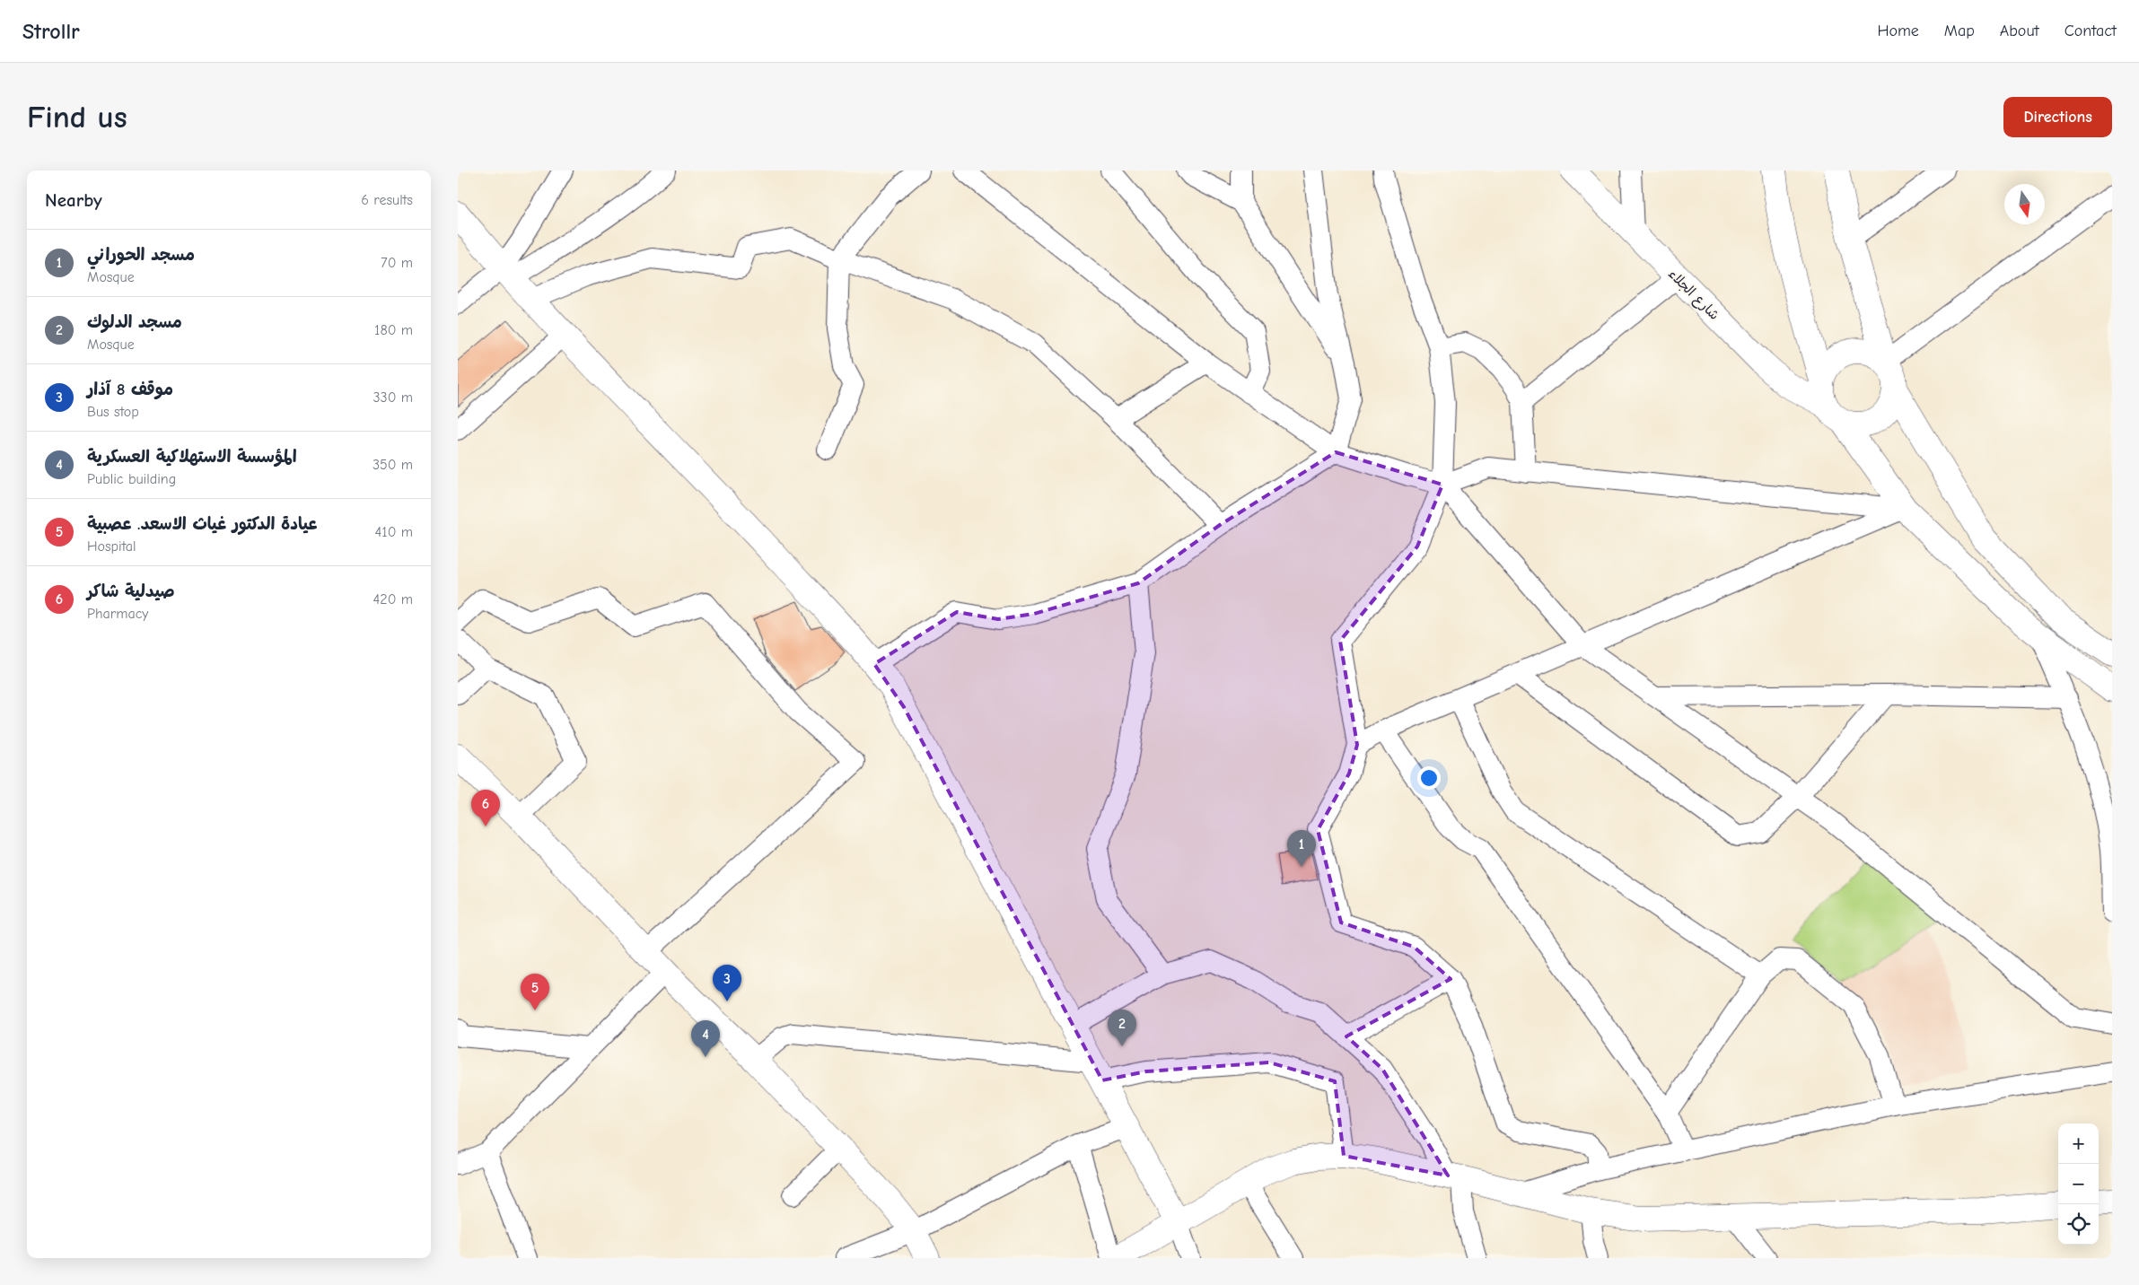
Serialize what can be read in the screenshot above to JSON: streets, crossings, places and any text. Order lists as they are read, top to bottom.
{
  "streets": {
    "main road": ["شارع الجلاء"]
  },
  "north": "bottom",
  "page": {
    "header": "Strollr",
    "nav": [
      "Home",
      "Map",
      "About",
      "Contact"
    ],
    "buttons": "Directions",
    "title": "Find us",
    "heading": ["Nearby", "6 results"],
    "list": [
      {
        "mark": "1",
        "name": "مسجد الحوراني",
        "note": "Mosque",
        "value": "70 m"
      },
      {
        "mark": "2",
        "name": "مسجد الدلوك",
        "note": "Mosque",
        "value": "180 m"
      },
      {
        "mark": "3",
        "name": "موقف 8 آذار",
        "note": "Bus stop",
        "value": "330 m"
      },
      {
        "mark": "4",
        "name": "المؤسسة الاستهلاكية العسكرية",
        "note": "Public building",
        "value": "350 m"
      },
      {
        "mark": "5",
        "name": "عيادة الدكتور غياث الاسعد. عصبية",
        "note": "Hospital",
        "value": "410 m"
      },
      {
        "mark": "6",
        "name": "صيدلية شاكر",
        "note": "Pharmacy",
        "value": "420 m"
      }
    ],
    "pins": [
      "6",
      "1",
      "3",
      "5",
      "2",
      "4"
    ],
    "map_buttons": ["+", "−"]
  }
}
